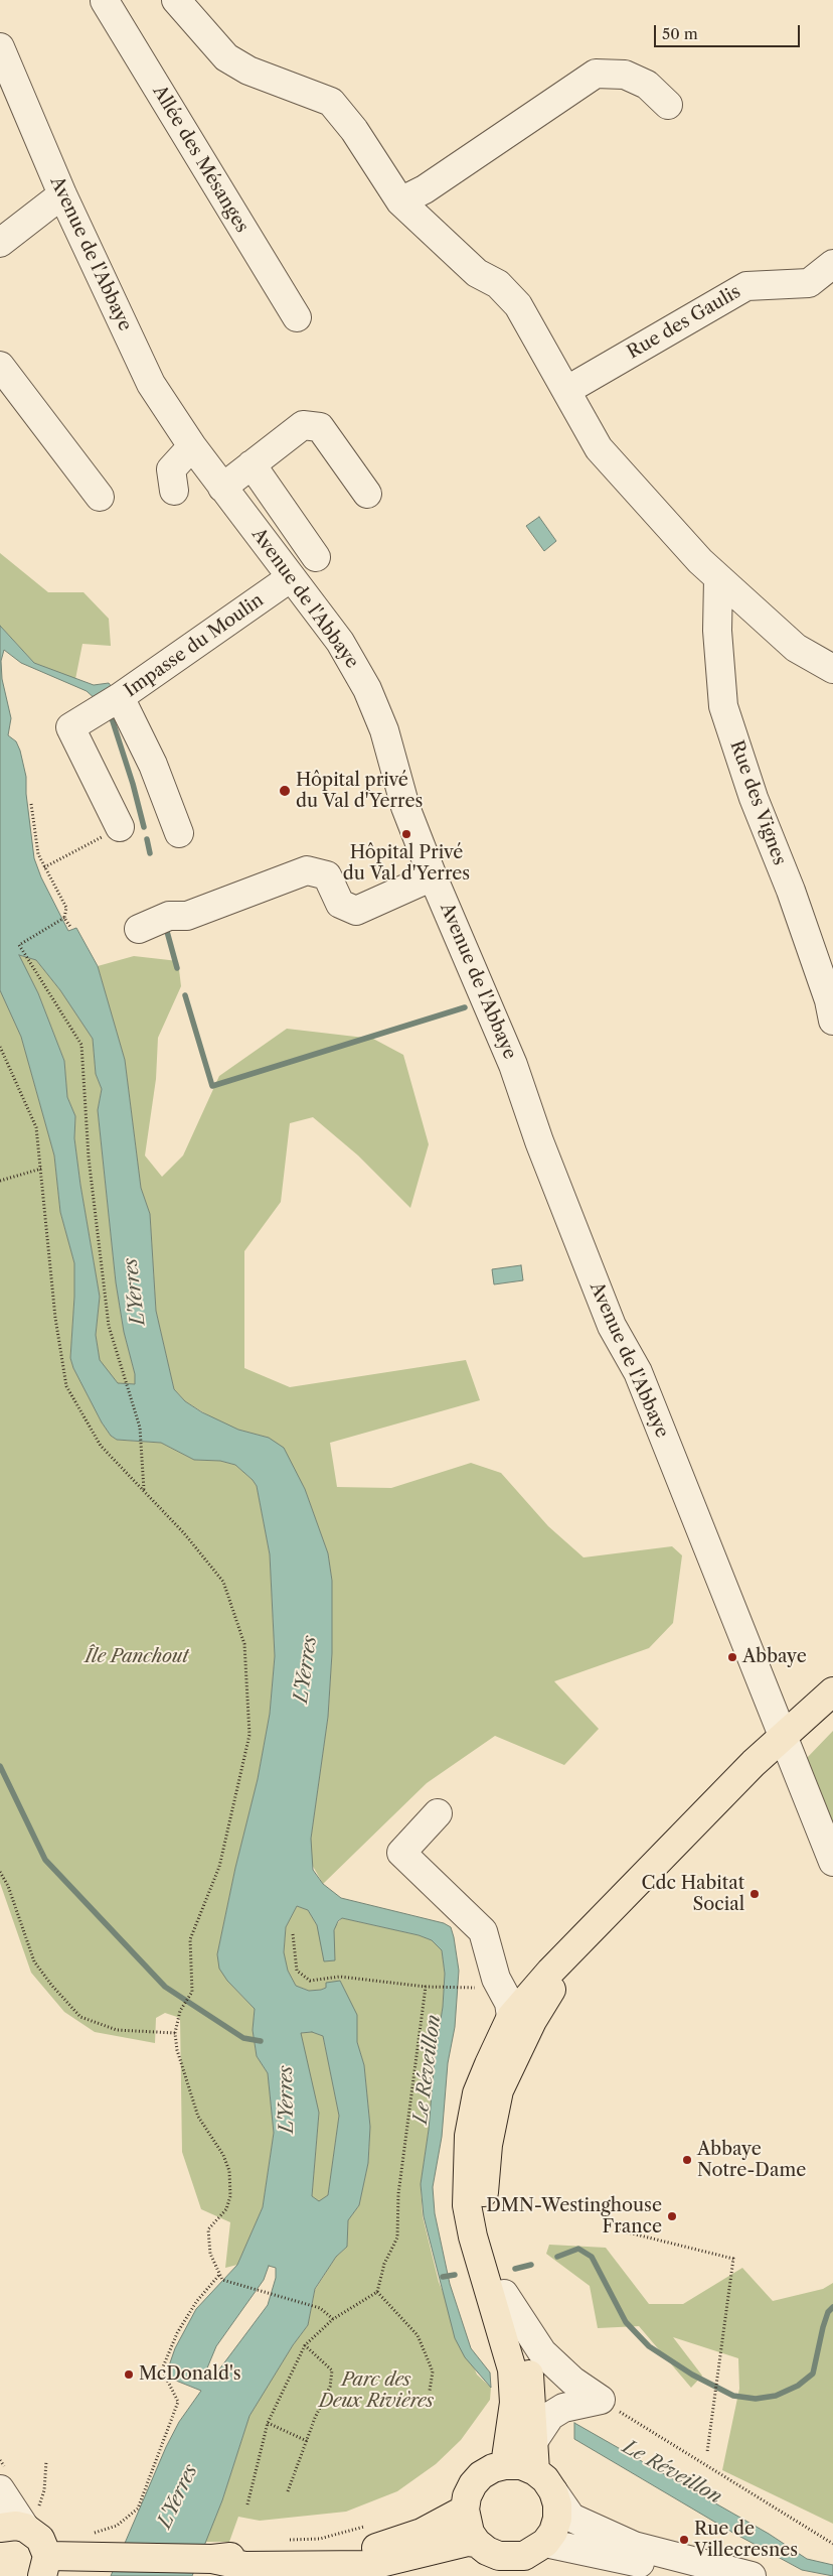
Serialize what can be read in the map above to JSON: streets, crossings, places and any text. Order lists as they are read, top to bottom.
{
  "streets": {
    "street": [
      "Allée des Mésanges",
      "Avenue de l'Abbaye",
      "Rue des Gaulis",
      "Impasse du Moulin",
      "Rue des Vignes"
    ]
  },
  "crossings": [
    ["Avenue de l'Abbaye", "Impasse du Moulin"]
  ],
  "water": ["L'Yerres", "Le Réveillon"],
  "parks": ["Île Panchout", "Parc des Deux Rivières"],
  "places": [
    "Hôpital privé du Val d'Yerres",
    "Hôpital Privé du Val d'Yerres",
    "Abbaye",
    "Cdc Habitat Social",
    "Abbaye Notre-Dame",
    "DMN-Westinghouse France",
    "McDonald's",
    "Rue de Villecresnes"
  ],
  "scale_bar": "50 m"
}
